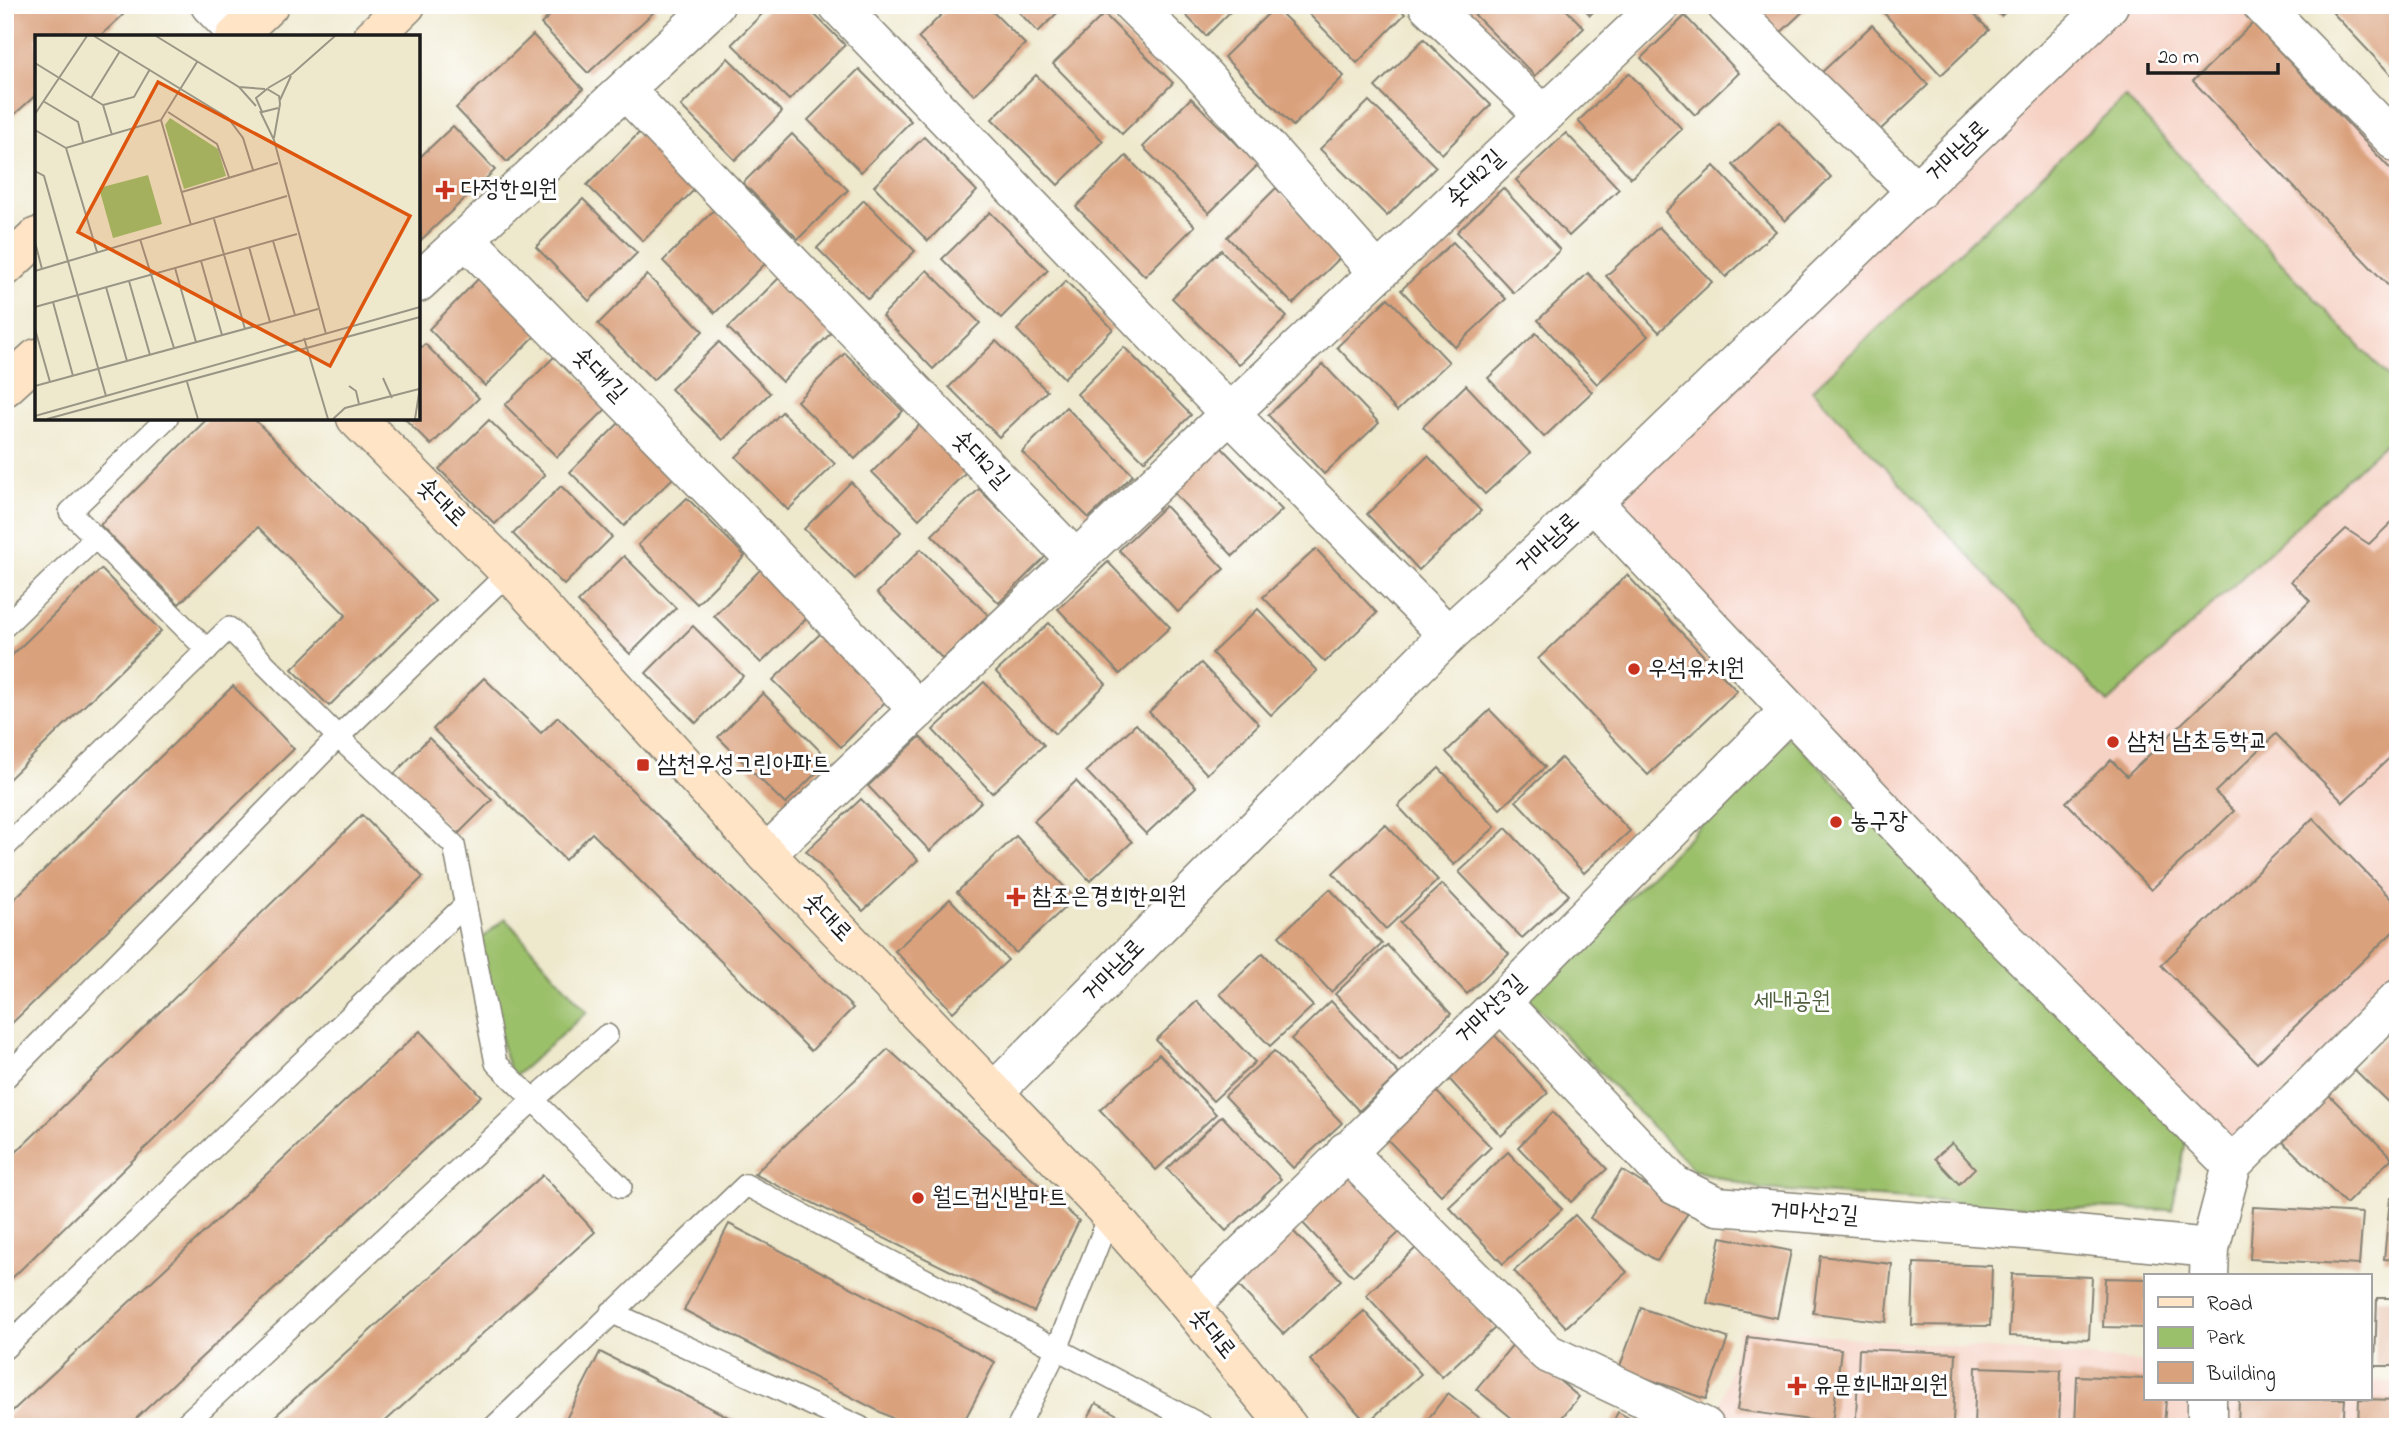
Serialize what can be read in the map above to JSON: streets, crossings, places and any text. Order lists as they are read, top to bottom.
{
  "streets": {
    "street": [
      "거마남로",
      "솟대2길",
      "솟대1길",
      "솟대로",
      "거마산3길",
      "거마산2길"
    ]
  },
  "crossings": [
    ["거마남로", "솟대로"],
    ["솟대2길", "솟대1길"],
    ["솟대2길", "솟대로"],
    ["솟대로", "거마산3길"],
    ["거마산3길", "거마산2길"]
  ],
  "parks": ["세내공원"],
  "places": {
    "health": ["다정한의원", "참조은경희한의원", "유문희내과의원"],
    "other": [
      "우석유치원",
      "삼천 남초등학교",
      "농구장",
      "월드컵신발마트"
    ],
    "transit": ["삼천우성그린아파트"]
  },
  "legend": ["Road", "Park", "Building"],
  "scale_bar": "20 m"
}
